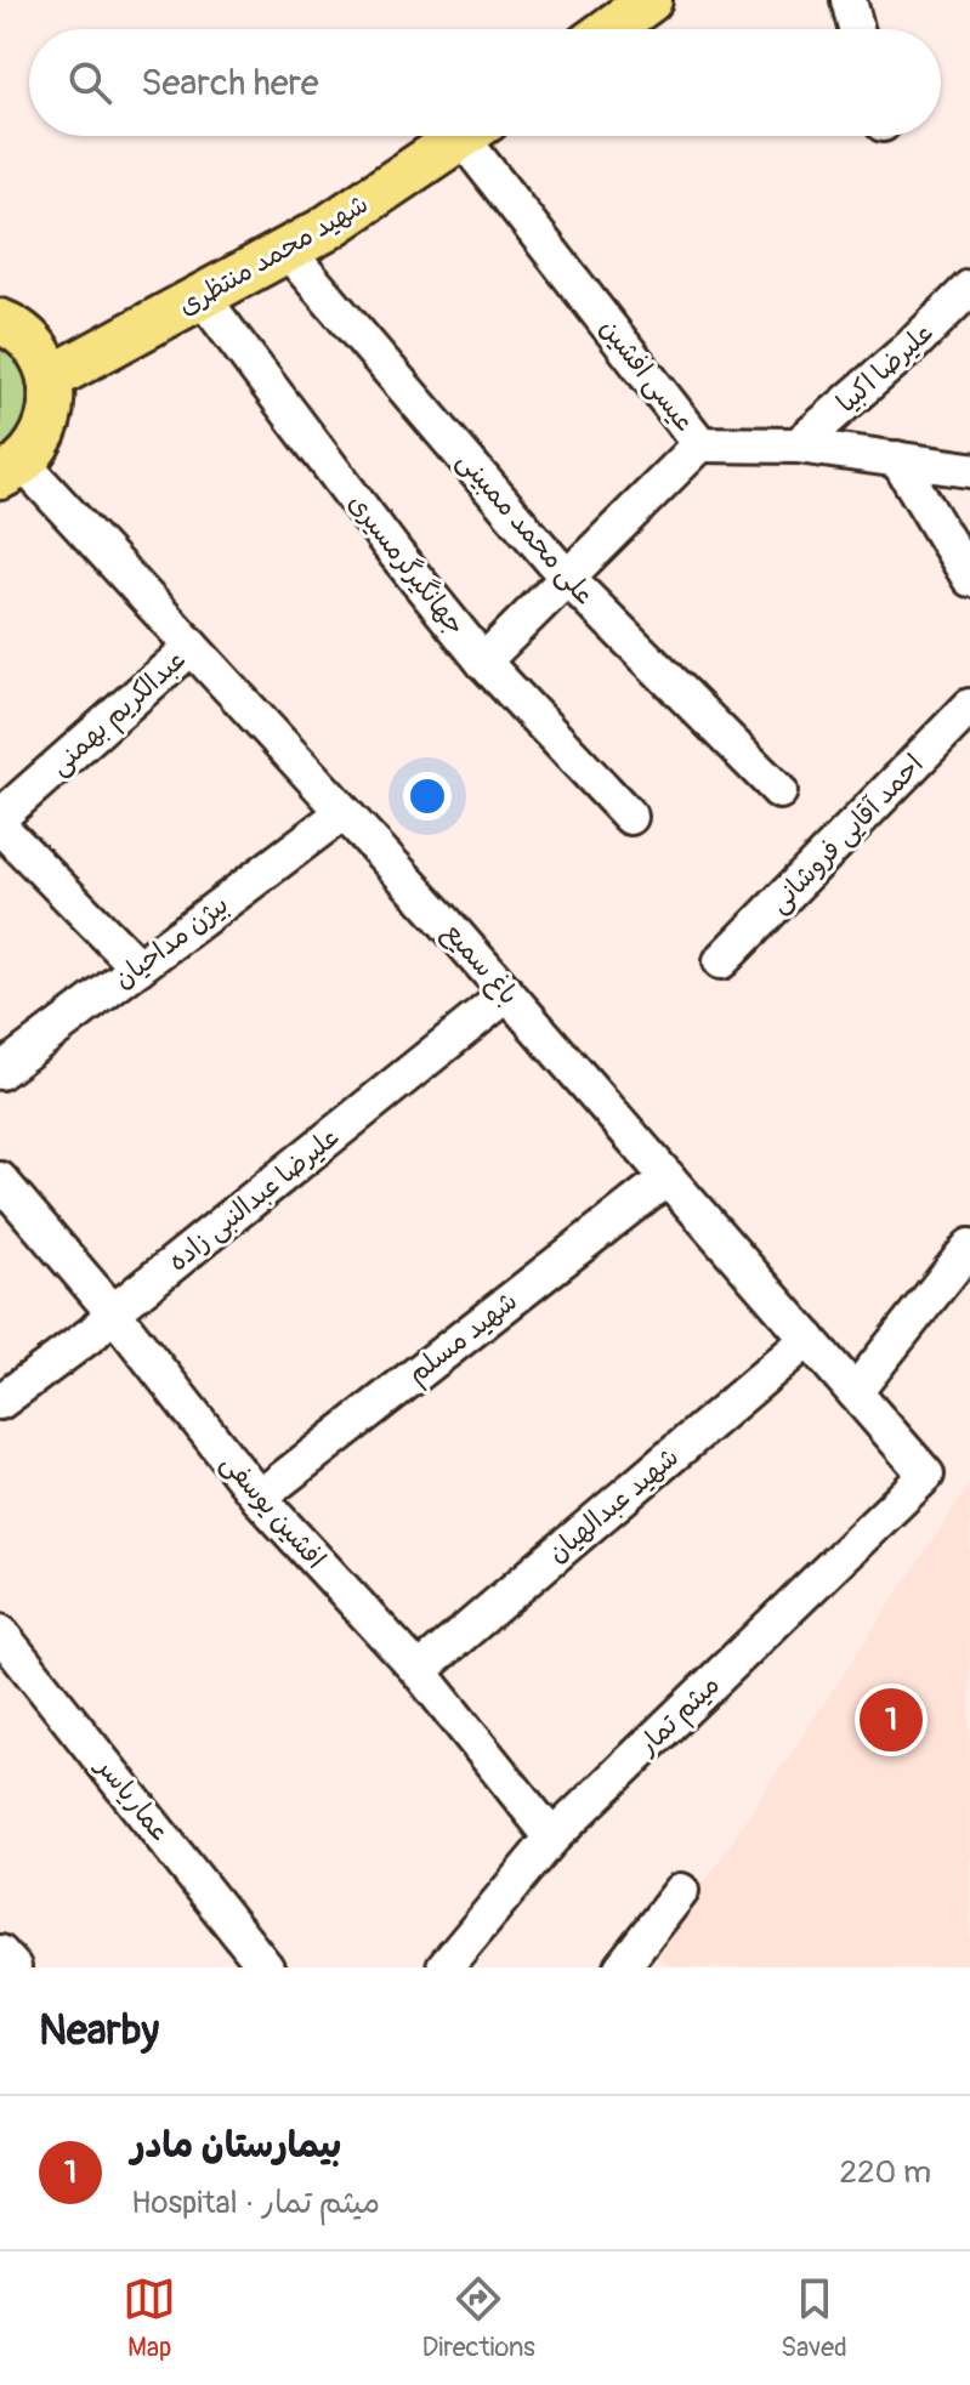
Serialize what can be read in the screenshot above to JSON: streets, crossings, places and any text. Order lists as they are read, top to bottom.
{
  "streets": {
    "main road": ["شهید محمد منتظری"],
    "street": [
      "علیرضا اکبیا",
      "عیسی افشین",
      "علی محمد ممبینی",
      "جهانگیرگرمسیری",
      "عبدالکریم بهمنی",
      "احمد آقایی فروشانی",
      "بیژن مداحیان",
      "باغ سمیع",
      "علیرضا عبدالنبی زاده",
      "شهید مسلم",
      "شهید عبدالهیان",
      "افشین یوسفی",
      "میثم تمار",
      "عماریاسر"
    ]
  },
  "crossings": [
    ["شهید محمد منتظری", "علی محمد ممبینی"],
    ["شهید محمد منتظری", "جهانگیرگرمسیری"],
    ["علیرضا اکبیا", "عیسی افشین"],
    ["عبدالکریم بهمنی", "باغ سمیع"],
    ["بیژن مداحیان", "باغ سمیع"],
    ["باغ سمیع", "علیرضا عبدالنبی زاده"],
    ["باغ سمیع", "شهید مسلم"],
    ["باغ سمیع", "شهید عبدالهیان"],
    ["باغ سمیع", "میثم تمار"],
    ["علیرضا عبدالنبی زاده", "افشین یوسفی"],
    ["شهید مسلم", "افشین یوسفی"],
    ["شهید عبدالهیان", "افشین یوسفی"],
    ["افشین یوسفی", "میثم تمار"]
  ],
  "page": {
    "search": "Search here",
    "pins": "1",
    "heading": "Nearby",
    "list": [
      {
        "mark": "1",
        "name": "بیمارستان مادر",
        "note": "Hospital · میثم تمار",
        "value": "220 m"
      }
    ],
    "nav": ["Map", "Directions", "Saved"]
  }
}
